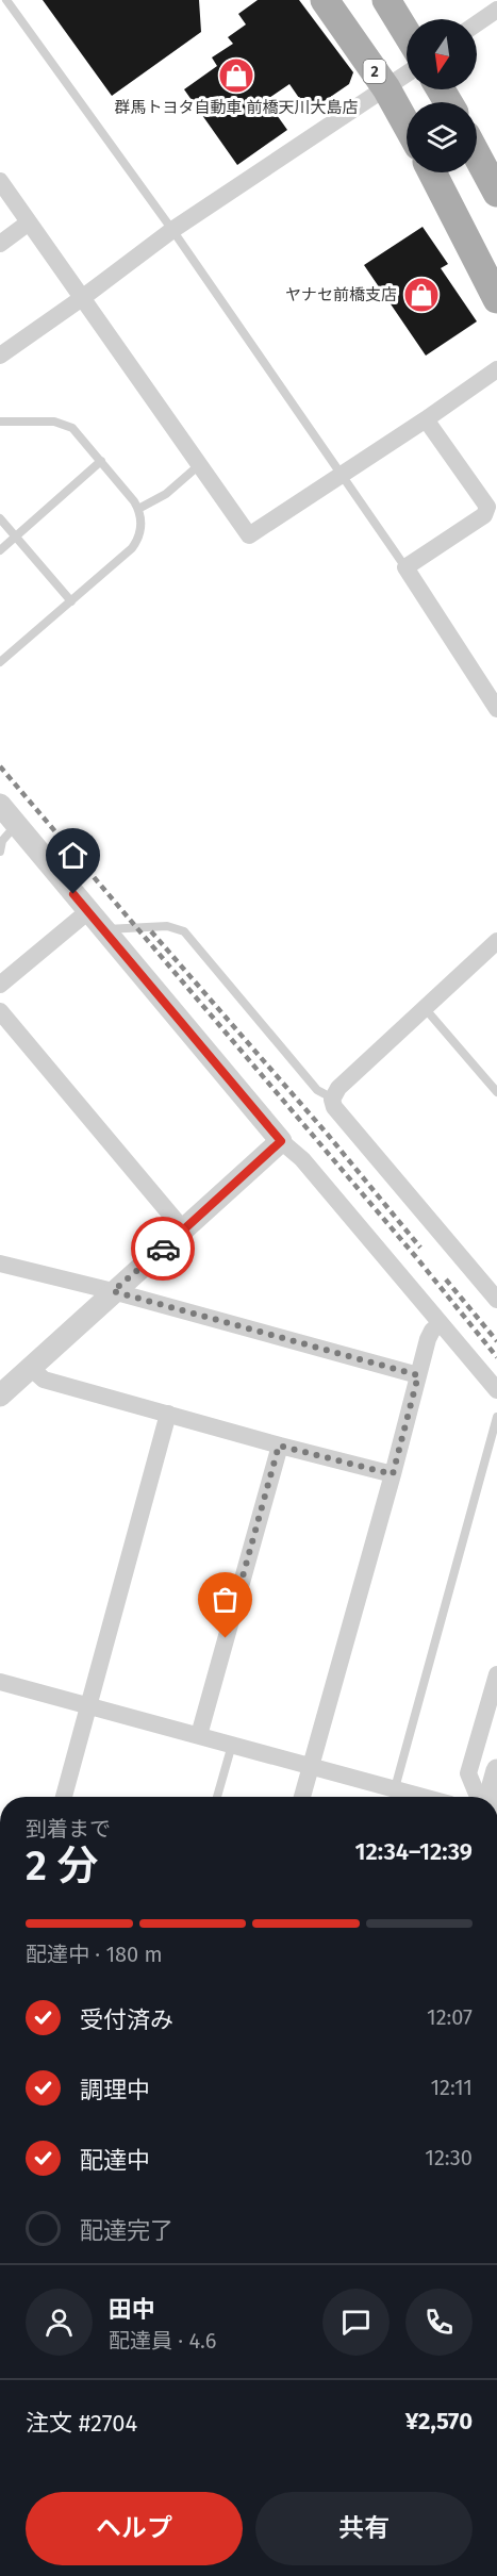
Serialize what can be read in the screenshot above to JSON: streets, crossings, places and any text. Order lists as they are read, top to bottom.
{
  "streets": {
    "main road": ["2"]
  },
  "places": {
    "shop": ["群馬トヨタ自動車 前橋天川大島店", "ヤナセ前橋支店"]
  },
  "north": "bottom",
  "page": {
    "heading": ["2 分", "到着まで", "12:34–12:39"],
    "panel": [
      "田中",
      "配達員 · 4.6",
      "注文 #2704",
      "¥2,570"
    ],
    "bar": "配達中 · 180 m",
    "list": [
      ["受付済み", "12:07"],
      ["調理中", "12:11"],
      ["配達中", "12:30"],
      "配達完了"
    ],
    "buttons": ["ヘルプ", "共有"]
  }
}
